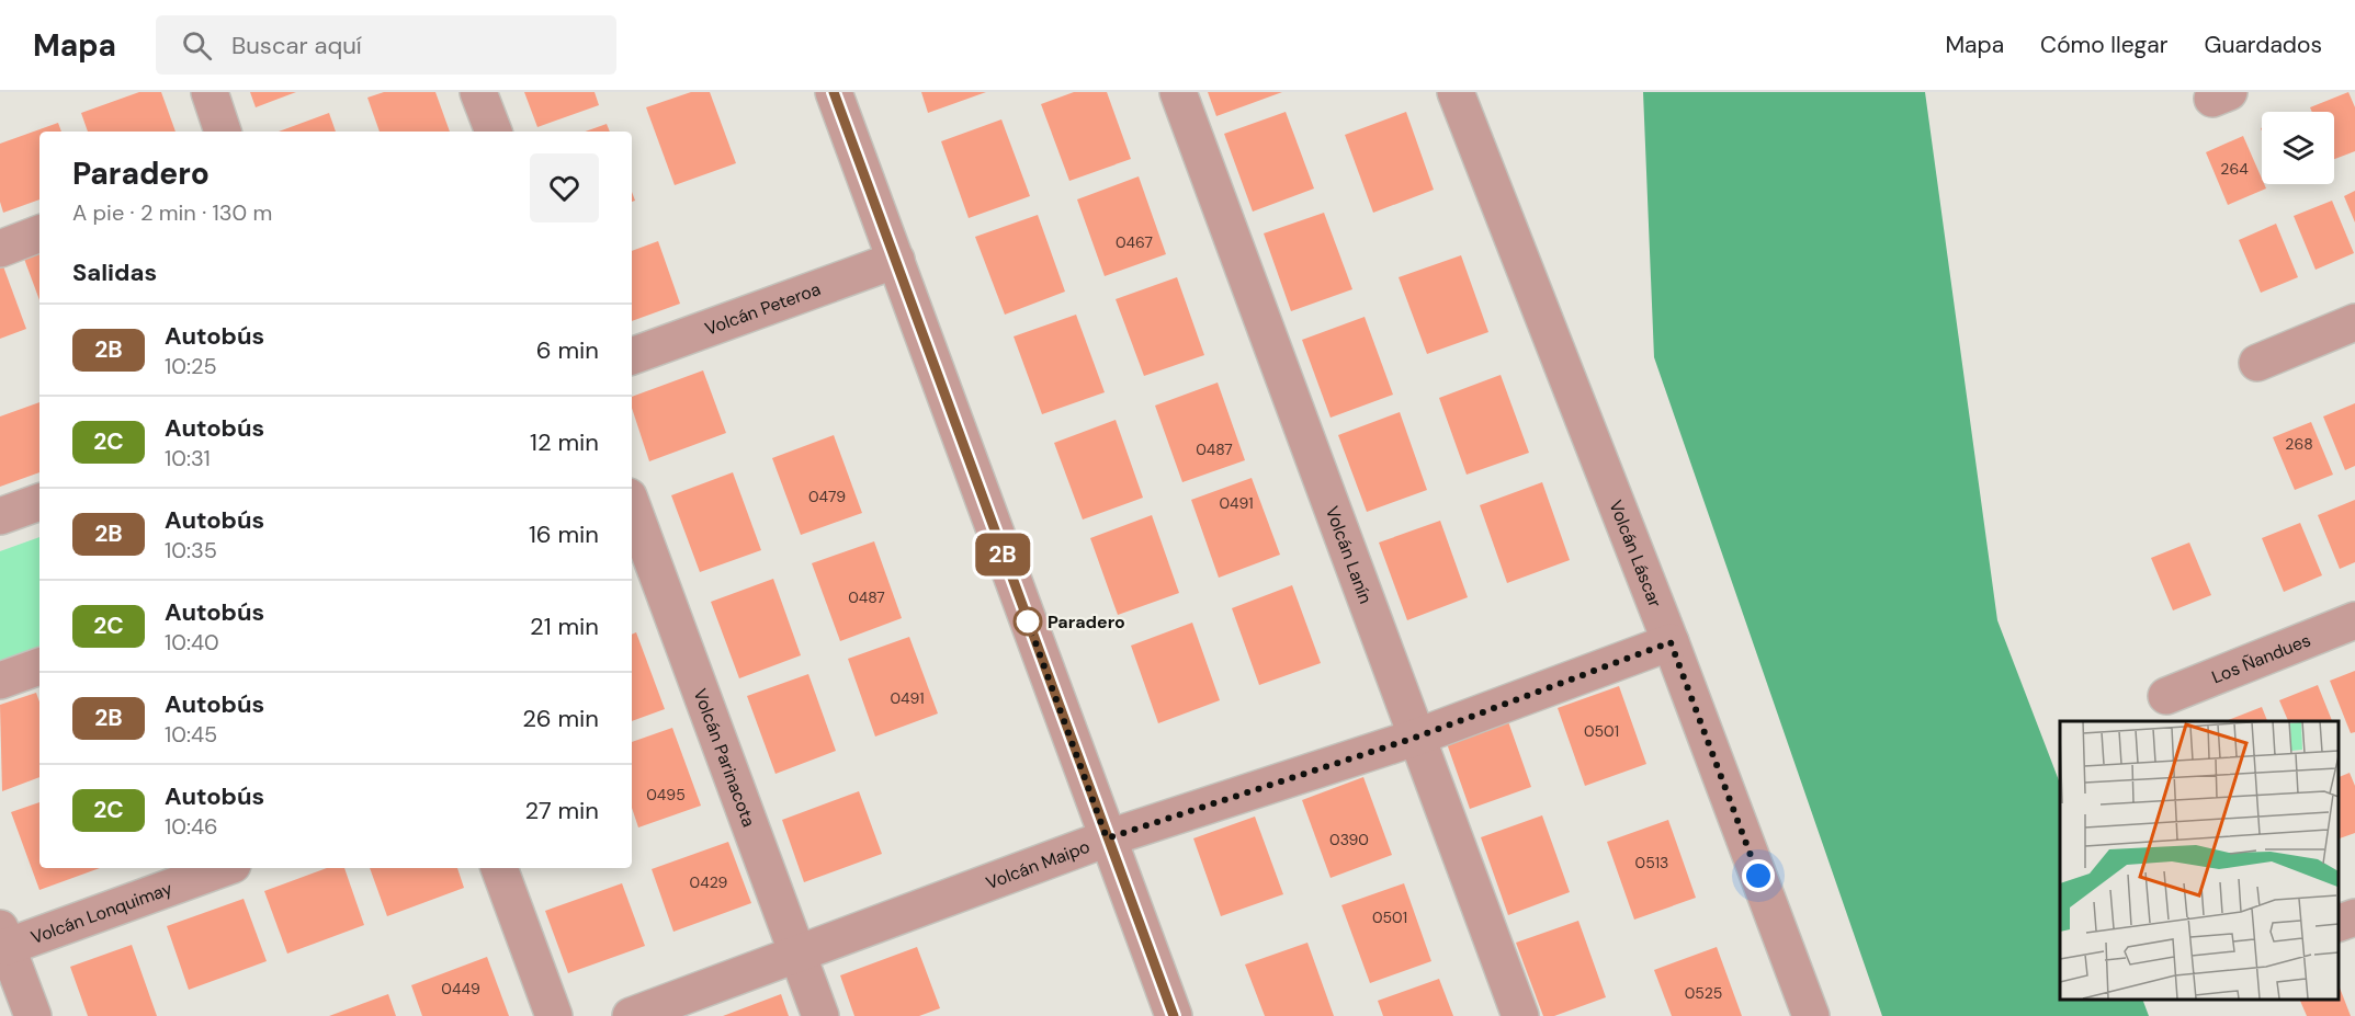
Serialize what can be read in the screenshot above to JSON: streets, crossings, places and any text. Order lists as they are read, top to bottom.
{
  "streets": {
    "street": [
      "Volcán Peteroa",
      "Volcán Láscar",
      "Volcán Lanín",
      "Los Ñandues",
      "Volcán Parinacota",
      "Volcán Maipo",
      "Volcán Lonquimay"
    ]
  },
  "crossings": [
    ["Volcán Láscar", "Volcán Maipo"],
    ["Volcán Lanín", "Volcán Maipo"],
    ["Volcán Parinacota", "Volcán Maipo"]
  ],
  "places": ["Paradero"],
  "lines": ["bus line 2B"],
  "house_numbers": [
    "264",
    "0467",
    "268",
    "0487",
    "0479",
    "0491",
    "0487",
    "0491",
    "0501",
    "0495",
    "0390",
    "0513",
    "0429",
    "0501",
    "0449",
    "0525"
  ],
  "page": {
    "header": "Mapa",
    "search": "Buscar aquí",
    "nav": ["Mapa", "Cómo llegar", "Guardados"],
    "on_map": "2B",
    "heading": [
      ["Paradero", "A pie · 2 min · 130 m"],
      "Salidas"
    ],
    "list": [
      {
        "mark": "2B",
        "name": "Autobús",
        "note": "10:25",
        "value": "6 min"
      },
      {
        "mark": "2C",
        "name": "Autobús",
        "note": "10:31",
        "value": "12 min"
      },
      {
        "mark": "2B",
        "name": "Autobús",
        "note": "10:35",
        "value": "16 min"
      },
      {
        "mark": "2C",
        "name": "Autobús",
        "note": "10:40",
        "value": "21 min"
      },
      {
        "mark": "2B",
        "name": "Autobús",
        "note": "10:45",
        "value": "26 min"
      },
      {
        "mark": "2C",
        "name": "Autobús",
        "note": "10:46",
        "value": "27 min"
      }
    ]
  }
}
